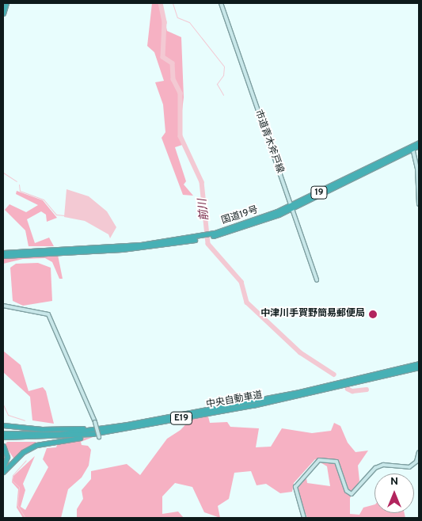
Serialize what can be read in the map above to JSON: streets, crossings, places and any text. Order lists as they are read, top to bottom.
{
  "streets": {
    "highway": [
      "19",
      "国道19号",
      "中央自動車道",
      "E19"
    ],
    "street": ["市道青木斧戸線"]
  },
  "crossings": [
    ["市道青木斧戸線", "国道19号"]
  ],
  "water": ["前川"],
  "places": ["中津川手賀野簡易郵便局"],
  "north": "top"
}
